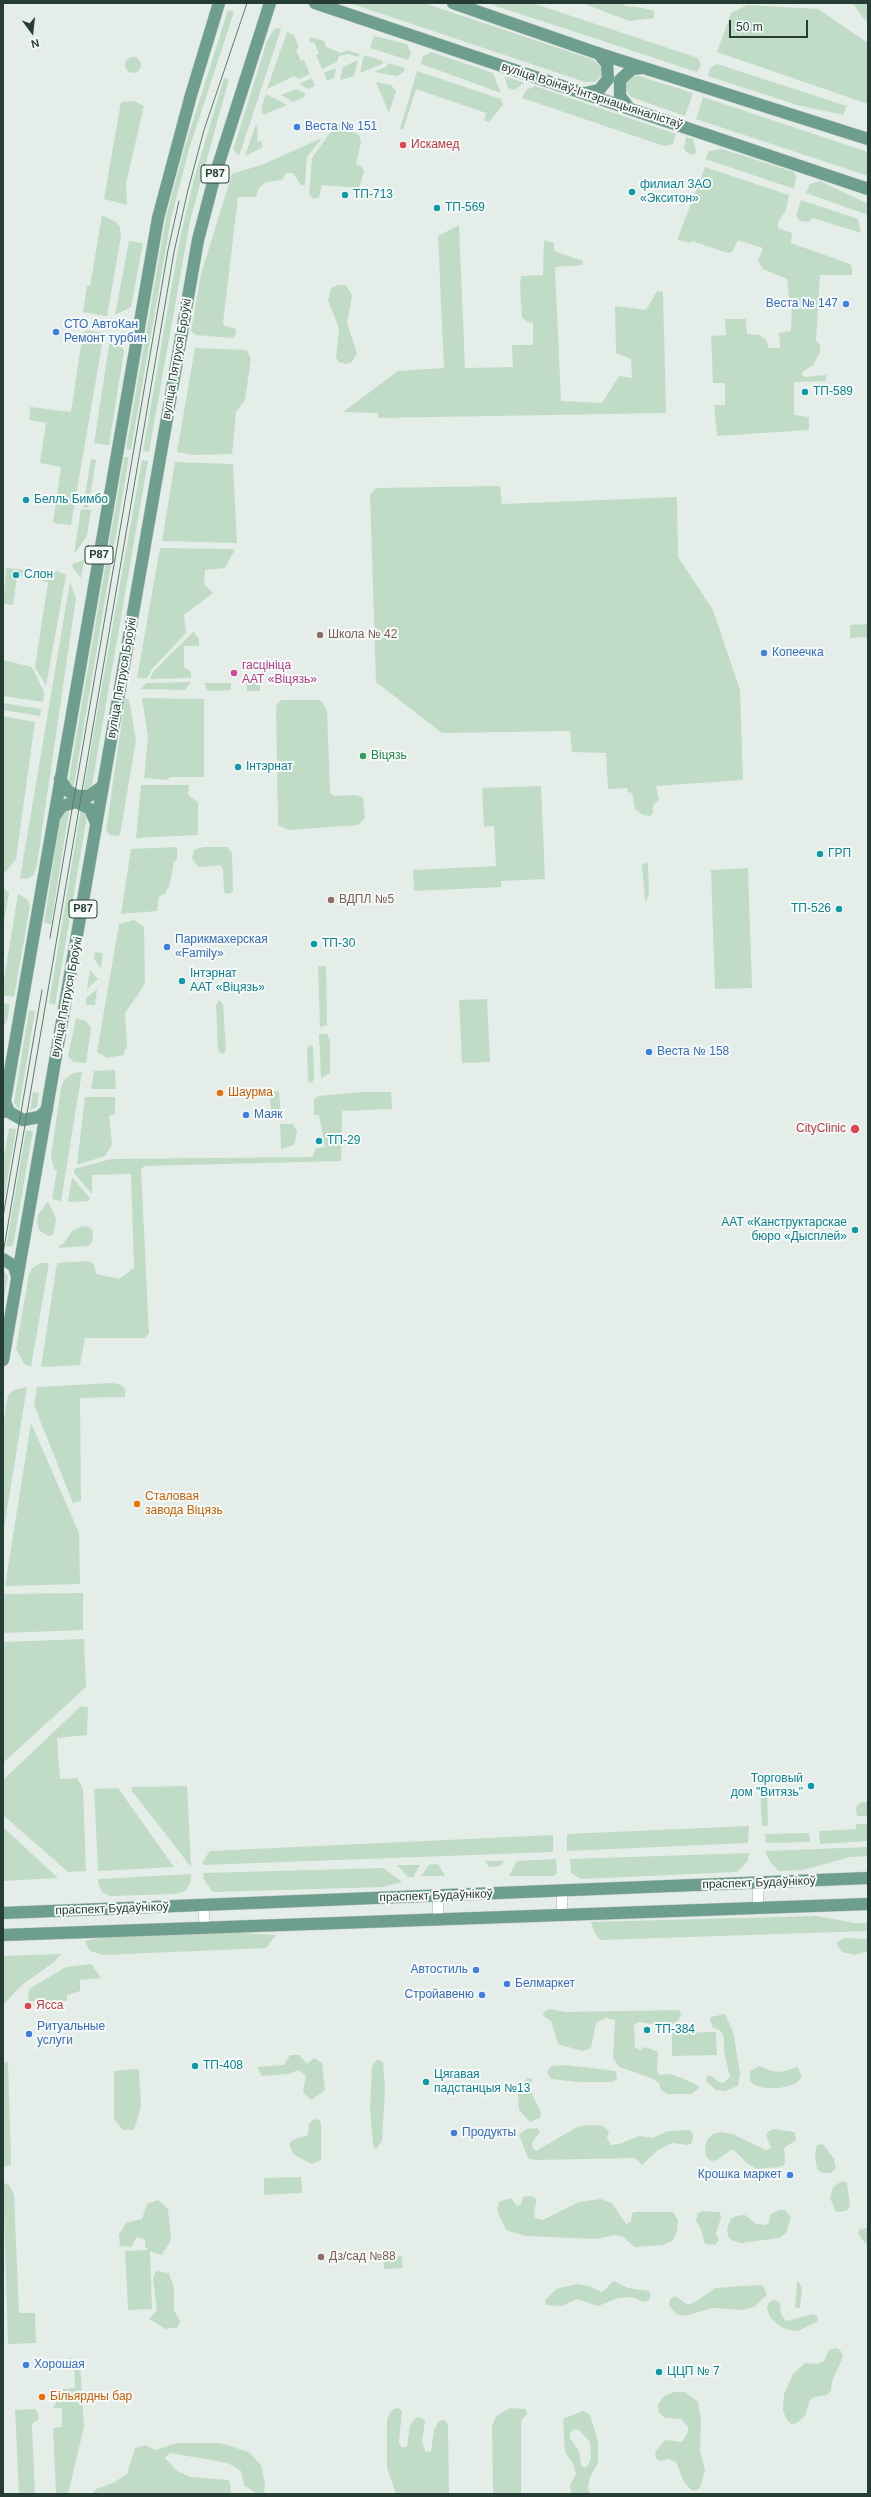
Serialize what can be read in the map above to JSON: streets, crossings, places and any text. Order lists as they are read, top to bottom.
{
  "streets": {
    "main road": [
      "вуліца Воінаў-Інтэрнацыяналістаў",
      "Р87",
      "вуліца Пятруся Броўкі",
      "праспект Будаўнікоў"
    ]
  },
  "places": [
    "Веста № 151",
    "Искамед",
    "филиал ЗАО «Экситон»",
    "ТП-713",
    "ТП-569",
    "Веста № 147",
    "СТО АвтоКан Ремонт турбин",
    "ТП-589",
    "Белль Бимбо",
    "Слон",
    "Школа № 42",
    "Копеечка",
    "гасцініца ААТ «Віцязь»",
    "Віцязь",
    "Інтэрнат",
    "ГРП",
    "ВДПЛ №5",
    "ТП-526",
    "ТП-30",
    "Парикмахерская «Family»",
    "Інтэрнат ААТ «Віцязь»",
    "Веста № 158",
    "Шаурма",
    "Маяк",
    "CityClinic",
    "ТП-29",
    "ААТ «Канструктарскае бюро «Дысплей»",
    "Сталовая завода Віцязь",
    "Торговый дом \"Витязь\"",
    "Автостиль",
    "Белмаркет",
    "Стройавеню",
    "Ясса",
    "ТП-384",
    "Ритуальные услуги",
    "ТП-408",
    "Цягавая падстанцыя №13",
    "Продукты",
    "Крошка маркет",
    "Дз/сад №88",
    "Хорошая",
    "ЦЦП № 7",
    "Більярдны бар"
  ],
  "scale_bar": "50 m",
  "north": "bottom"
}
